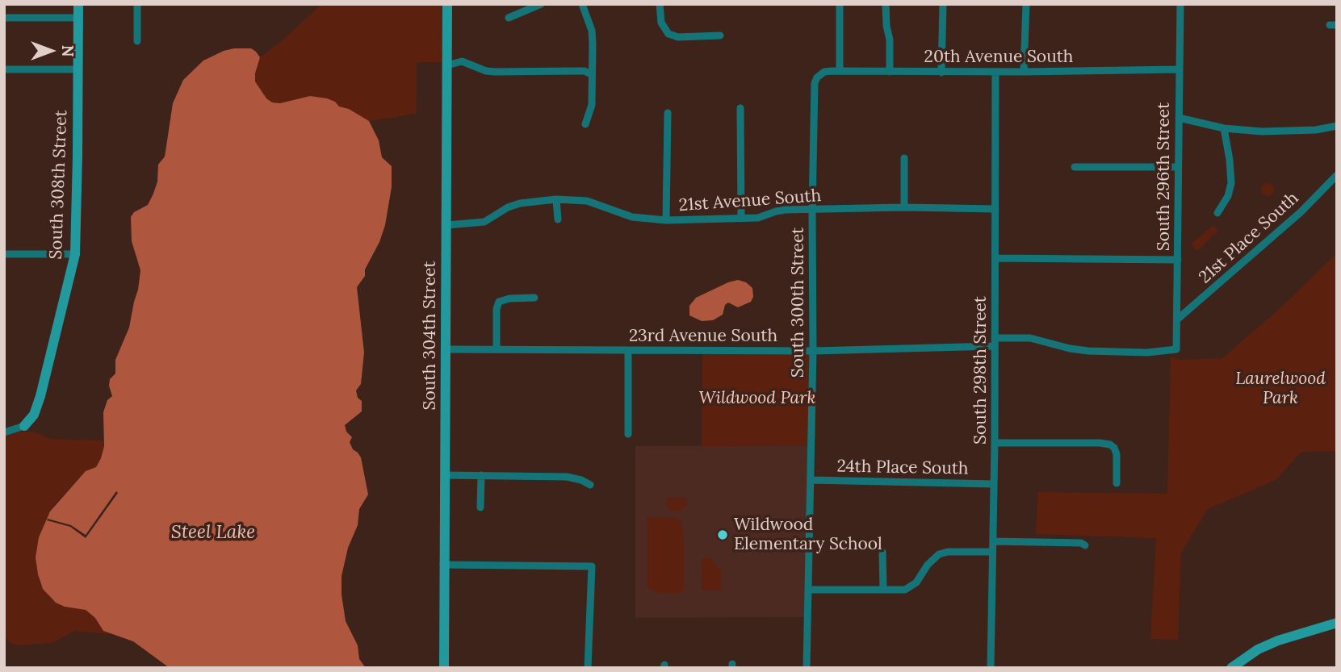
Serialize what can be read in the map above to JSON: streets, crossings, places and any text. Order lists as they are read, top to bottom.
{
  "streets": {
    "street": [
      "20th Avenue South",
      "South 296th Street",
      "South 308th Street",
      "21st Avenue South",
      "21st Place South",
      "South 300th Street",
      "South 304th Street",
      "23rd Avenue South",
      "South 298th Street",
      "24th Place South"
    ]
  },
  "crossings": [
    ["20th Avenue South", "South 296th Street"],
    ["20th Avenue South", "South 300th Street"],
    ["20th Avenue South", "South 298th Street"],
    ["South 296th Street", "21st Place South"],
    ["South 296th Street", "23rd Avenue South"],
    ["21st Avenue South", "South 300th Street"],
    ["21st Avenue South", "South 304th Street"],
    ["21st Avenue South", "South 298th Street"],
    ["21st Place South", "South 298th Street"],
    ["South 300th Street", "23rd Avenue South"],
    ["South 300th Street", "24th Place South"],
    ["South 304th Street", "23rd Avenue South"],
    ["23rd Avenue South", "South 298th Street"],
    ["South 298th Street", "24th Place South"]
  ],
  "water": ["Steel Lake"],
  "parks": ["Laurelwood Park", "Wildwood Park"],
  "places": ["Wildwood Elementary School"],
  "north": "right"
}
